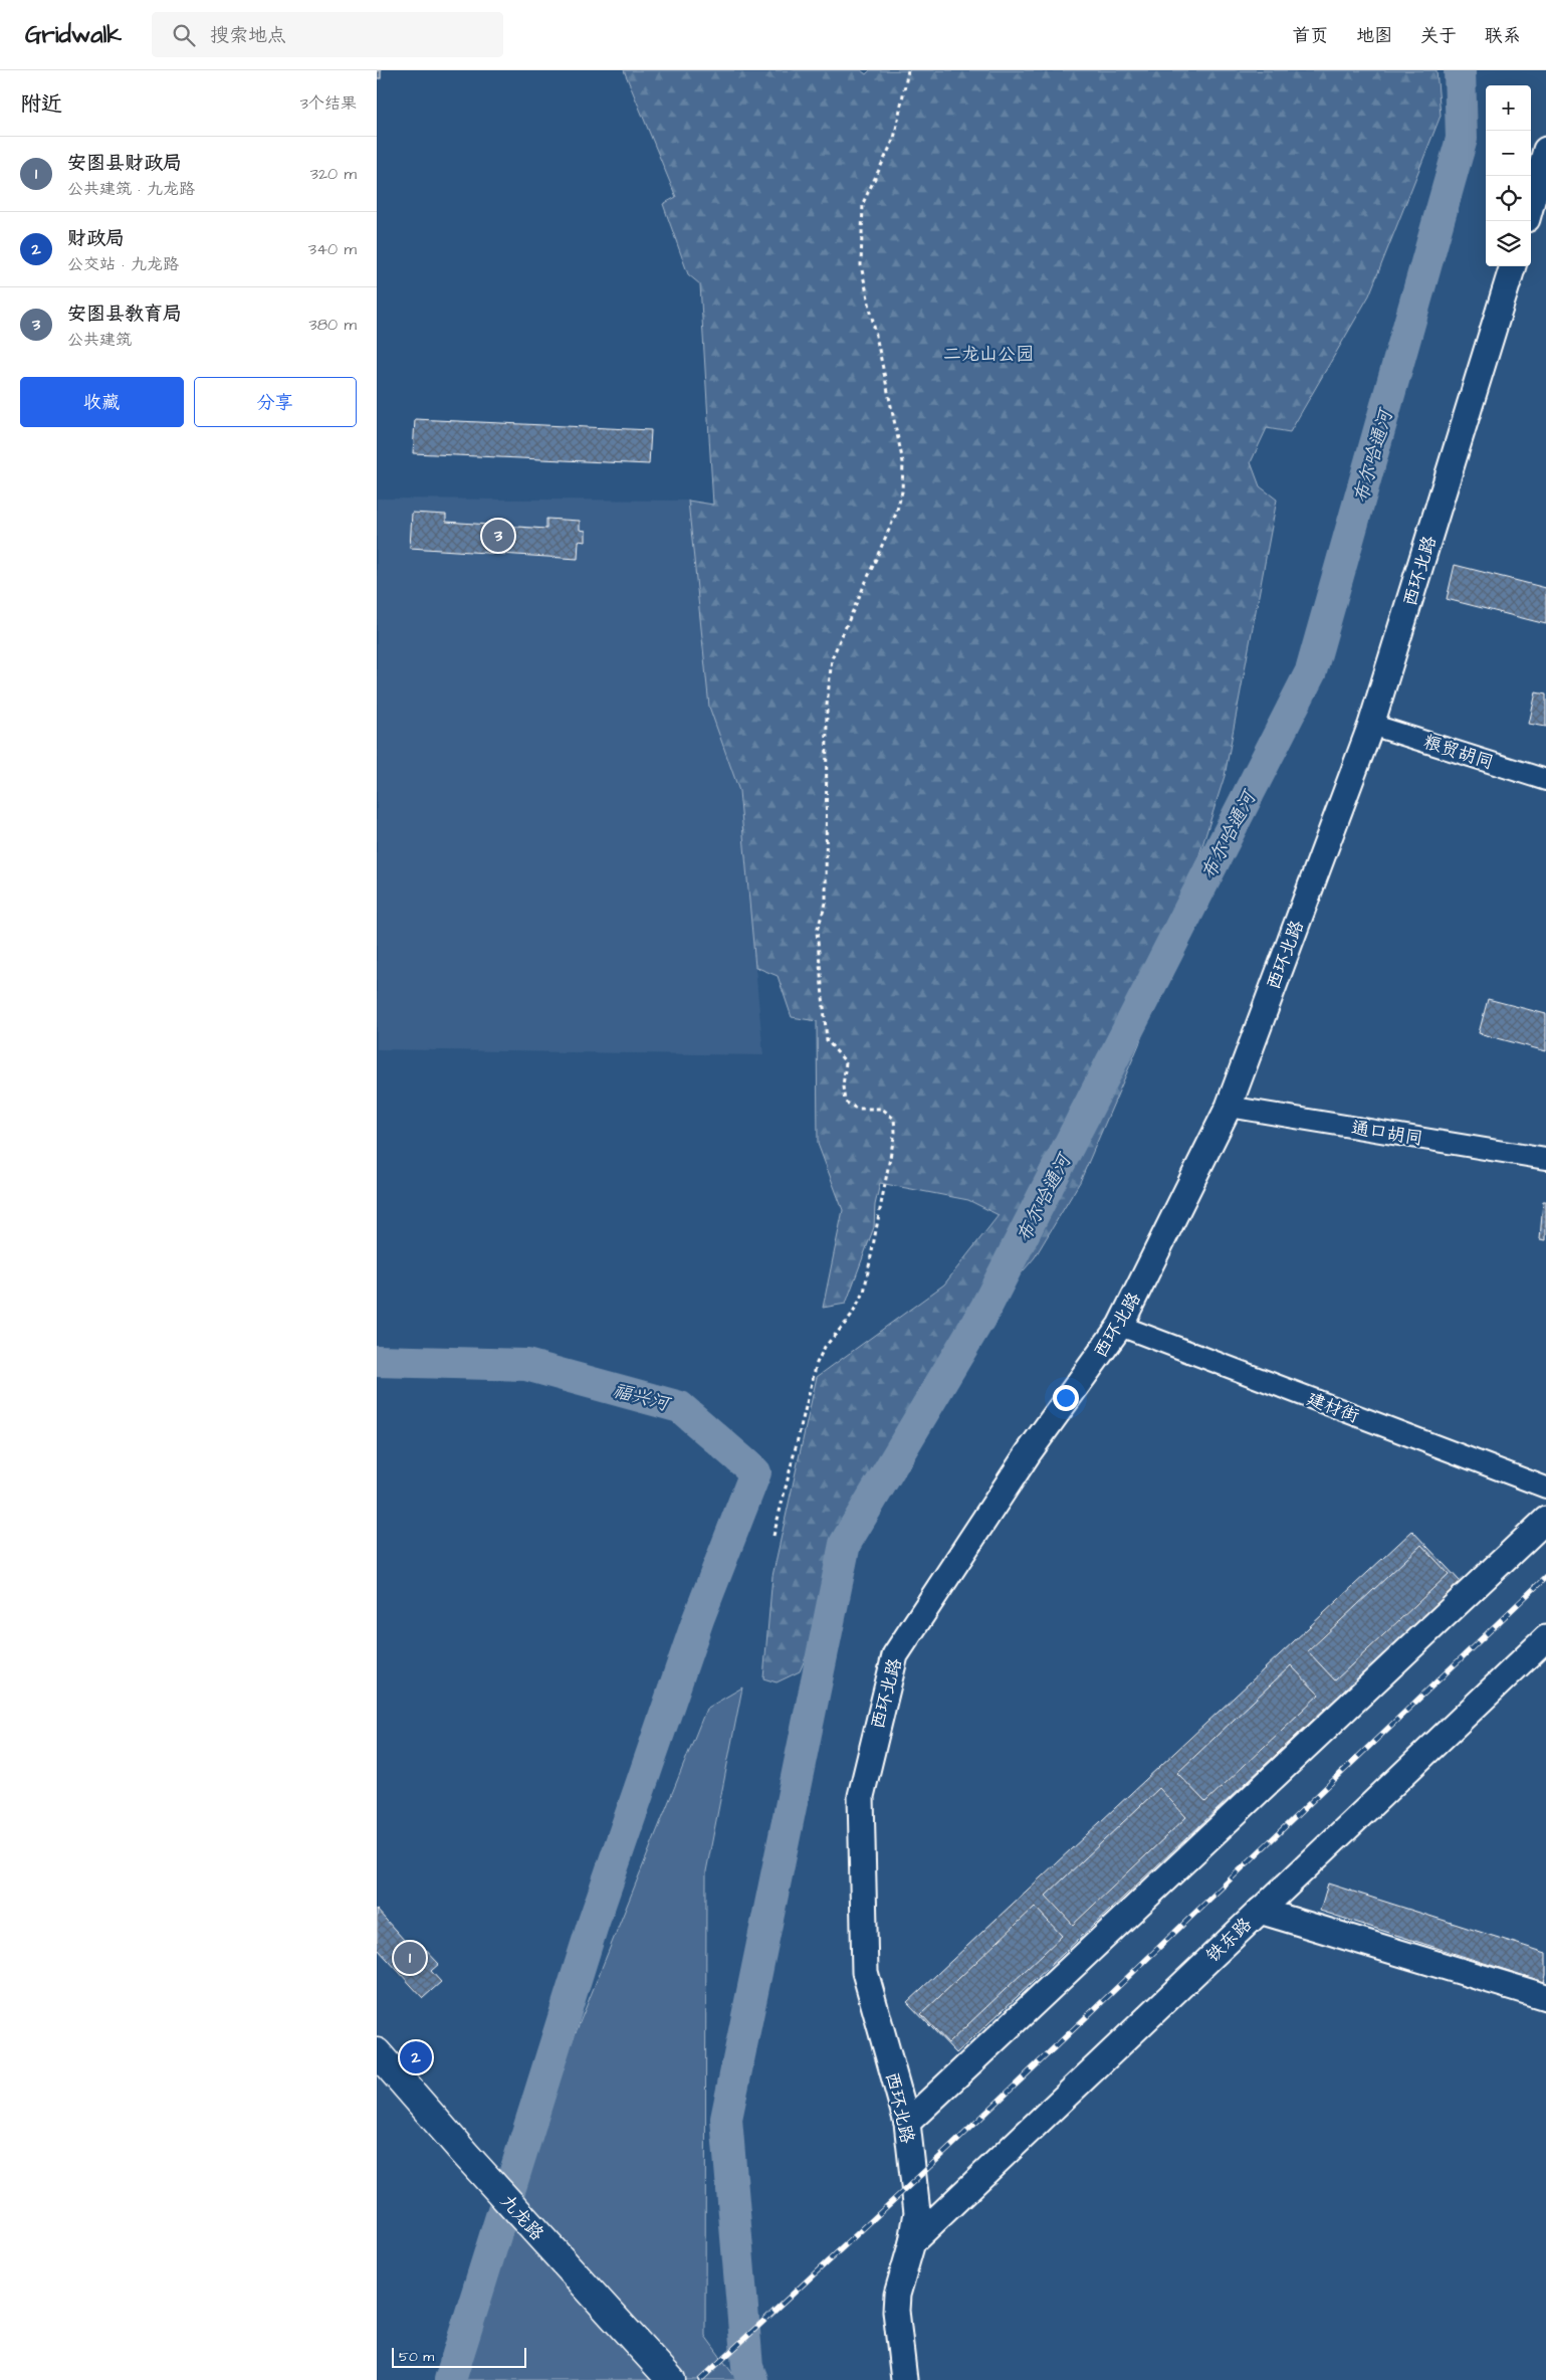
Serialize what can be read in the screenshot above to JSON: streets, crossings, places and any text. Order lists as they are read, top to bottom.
{
  "streets": {
    "main road": ["九龙路"],
    "street": [
      "西环北路",
      "粮贸胡同",
      "通口胡同",
      "建材街",
      "铁东路"
    ]
  },
  "crossings": [
    ["西环北路", "粮贸胡同"],
    ["西环北路", "通口胡同"],
    ["西环北路", "建材街"],
    ["西环北路", "铁东路"]
  ],
  "water": ["布尔哈通河", "福兴河"],
  "parks": ["二龙山公园"],
  "scale_bar": "50 m",
  "page": {
    "header": "Gridwalk",
    "search": "搜索地点",
    "nav": [
      "首页",
      "地图",
      "关于",
      "联系"
    ],
    "heading": ["附近", "3个结果"],
    "map_buttons": ["+", "−"],
    "list": [
      {
        "mark": "1",
        "name": "安图县财政局",
        "note": "公共建筑 · 九龙路",
        "value": "320 m"
      },
      {
        "mark": "2",
        "name": "财政局",
        "note": "公交站 · 九龙路",
        "value": "340 m"
      },
      {
        "mark": "3",
        "name": "安图县教育局",
        "note": "公共建筑",
        "value": "380 m"
      }
    ],
    "buttons": ["收藏", "分享"],
    "pins": ["3", "1", "2"],
    "scale": "50 m"
  }
}
